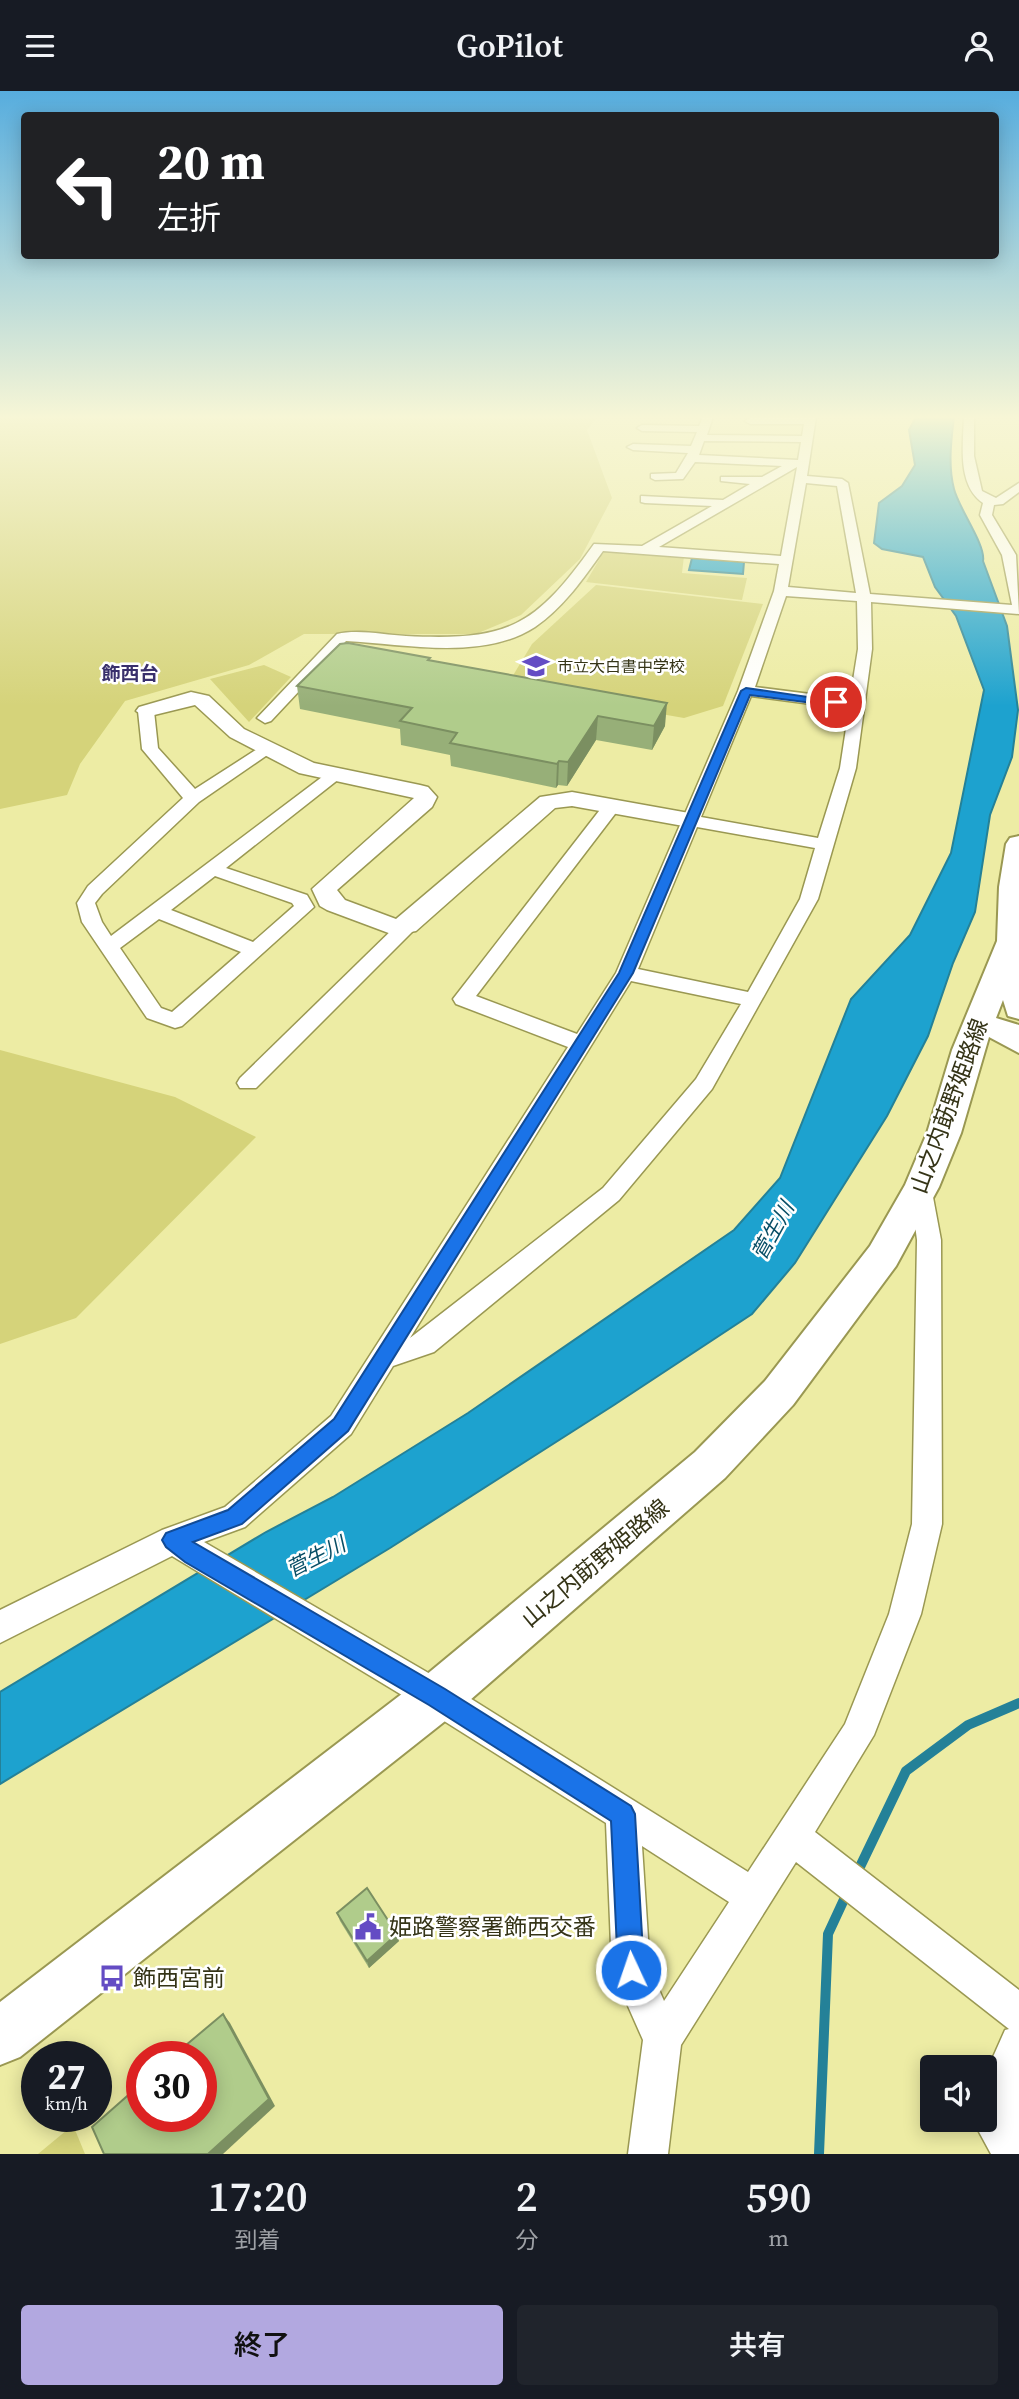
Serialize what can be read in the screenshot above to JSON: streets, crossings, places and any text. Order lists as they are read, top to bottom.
{
  "streets": {
    "main road": ["山之内莇野姫路線"]
  },
  "districts": ["飾西台"],
  "water": ["菅生川"],
  "places": {
    "school or university": ["市立大白書中学校"],
    "public building": ["姫路警察署飾西交番"],
    "bus stop": ["飾西宮前"]
  },
  "page": {
    "header": "GoPilot",
    "turn": ["20 m", "左折"],
    "speed": "27 km/h",
    "limit": "30",
    "eta": [
      "17:20",
      "到着",
      "2",
      "分",
      "590",
      "m"
    ],
    "buttons": ["終了", "共有"]
  }
}
